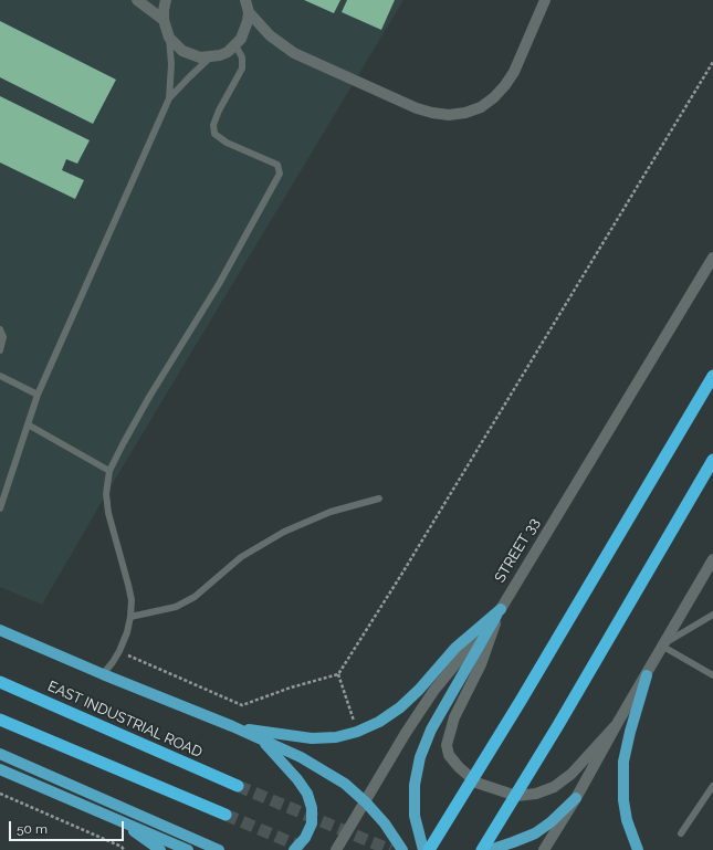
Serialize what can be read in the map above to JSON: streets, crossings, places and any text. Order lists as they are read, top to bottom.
{
  "streets": {
    "highway": ["EAST INDUSTRIAL ROAD"],
    "street": ["STREET 33"]
  },
  "scale_bar": "50 m"
}
